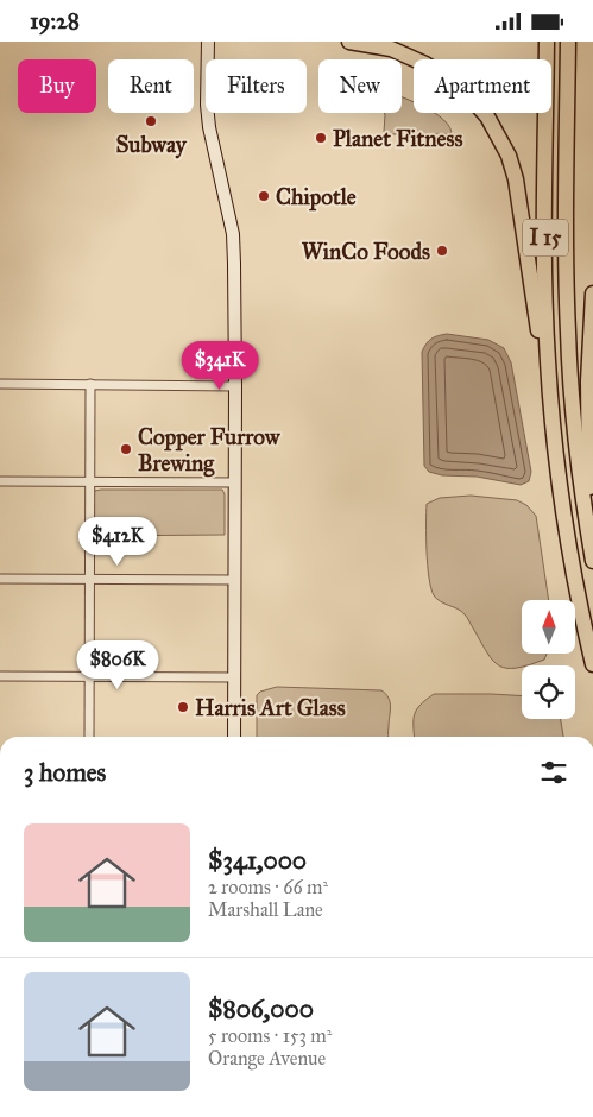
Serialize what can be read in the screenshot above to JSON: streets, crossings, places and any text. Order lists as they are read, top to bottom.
{
  "streets": {
    "highway": ["I 15"]
  },
  "places": [
    "Subway",
    "Planet Fitness",
    "Chipotle",
    "WinCo Foods",
    "Copper Furrow Brewing",
    "Harris Art Glass"
  ],
  "north": "top",
  "page": {
    "status": "19:28",
    "chip": [
      "Buy",
      "Rent",
      "Filters",
      "New",
      "Apartment"
    ],
    "price": ["$341K", "$412K", "$806K"],
    "heading": "3 homes",
    "list": [
      {
        "name": "$341,000",
        "note": "2 rooms · 66 m² · Marshall Lane"
      },
      {
        "name": "$806,000",
        "note": "5 rooms · 153 m² · Orange Avenue"
      }
    ]
  }
}
